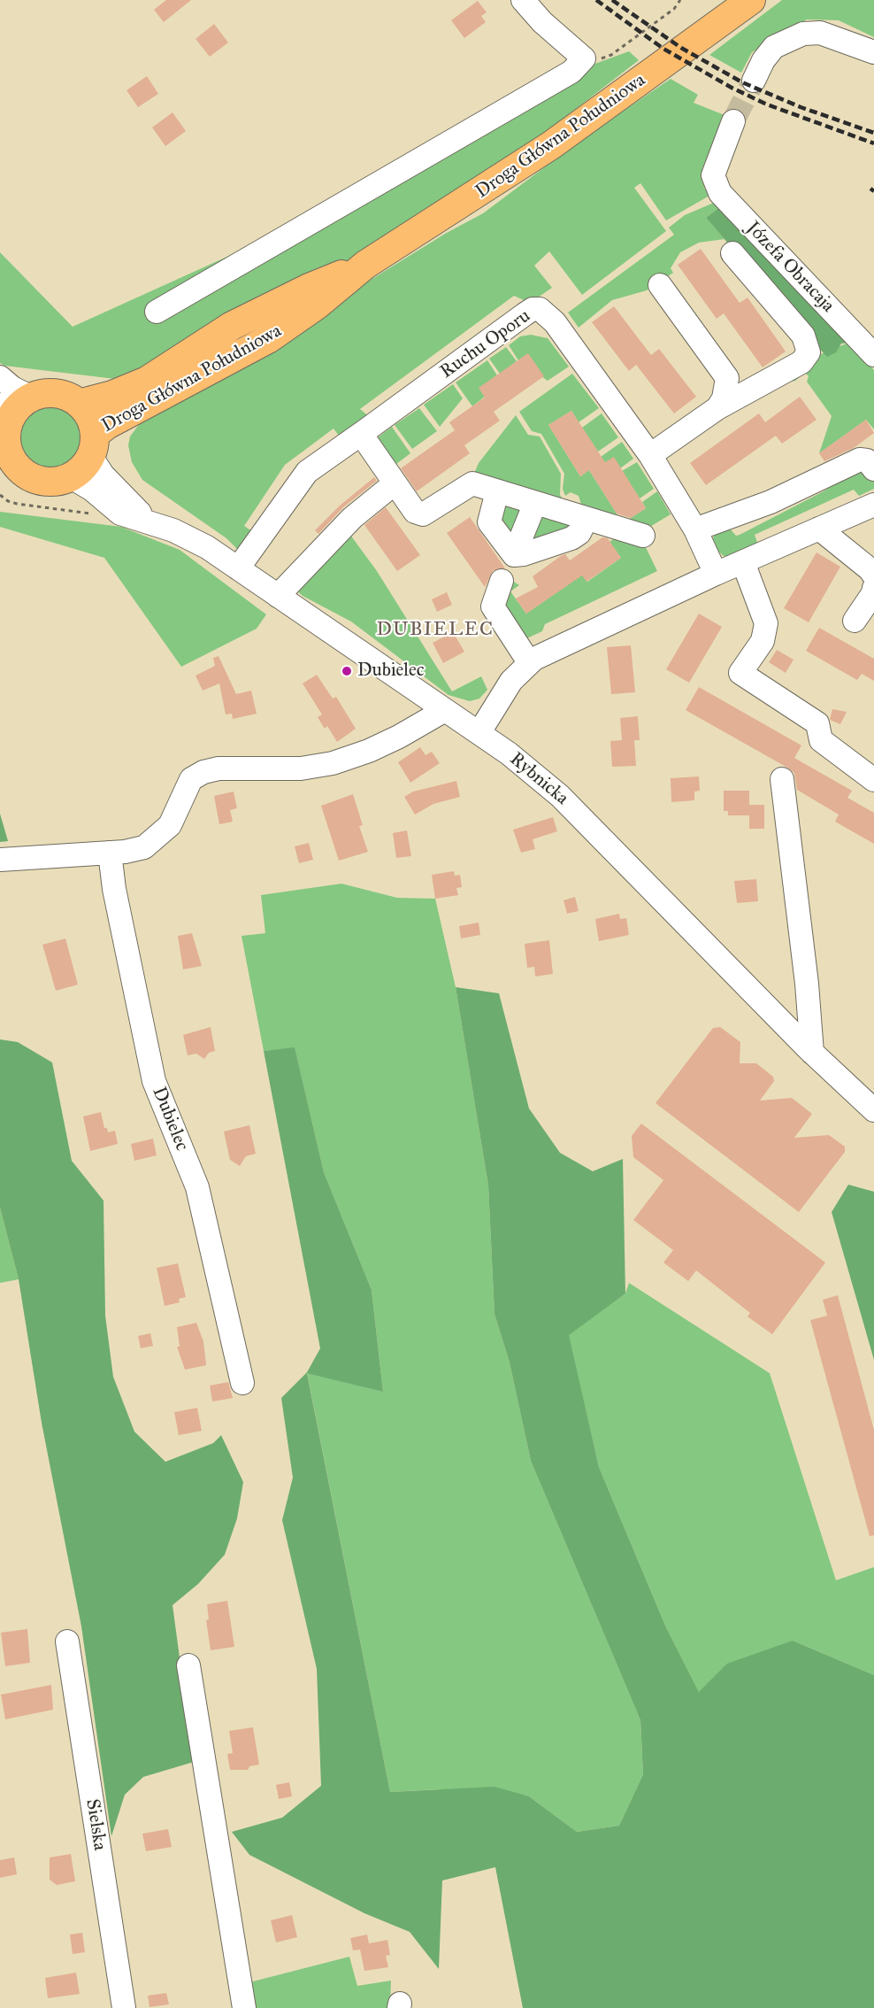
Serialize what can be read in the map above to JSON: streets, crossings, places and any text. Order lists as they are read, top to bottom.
{
  "streets": {
    "main road": ["Droga Główna Południowa"],
    "street": [
      "Józefa Obracaja",
      "Ruchu Oporu",
      "Rybnicka",
      "Dubielec",
      "Sielska"
    ]
  },
  "crossings": [
    ["Droga Główna Południowa", "Rybnicka"],
    ["Ruchu Oporu", "Rybnicka"]
  ],
  "districts": ["DUBIELEC"],
  "places": ["Dubielec"]
}
